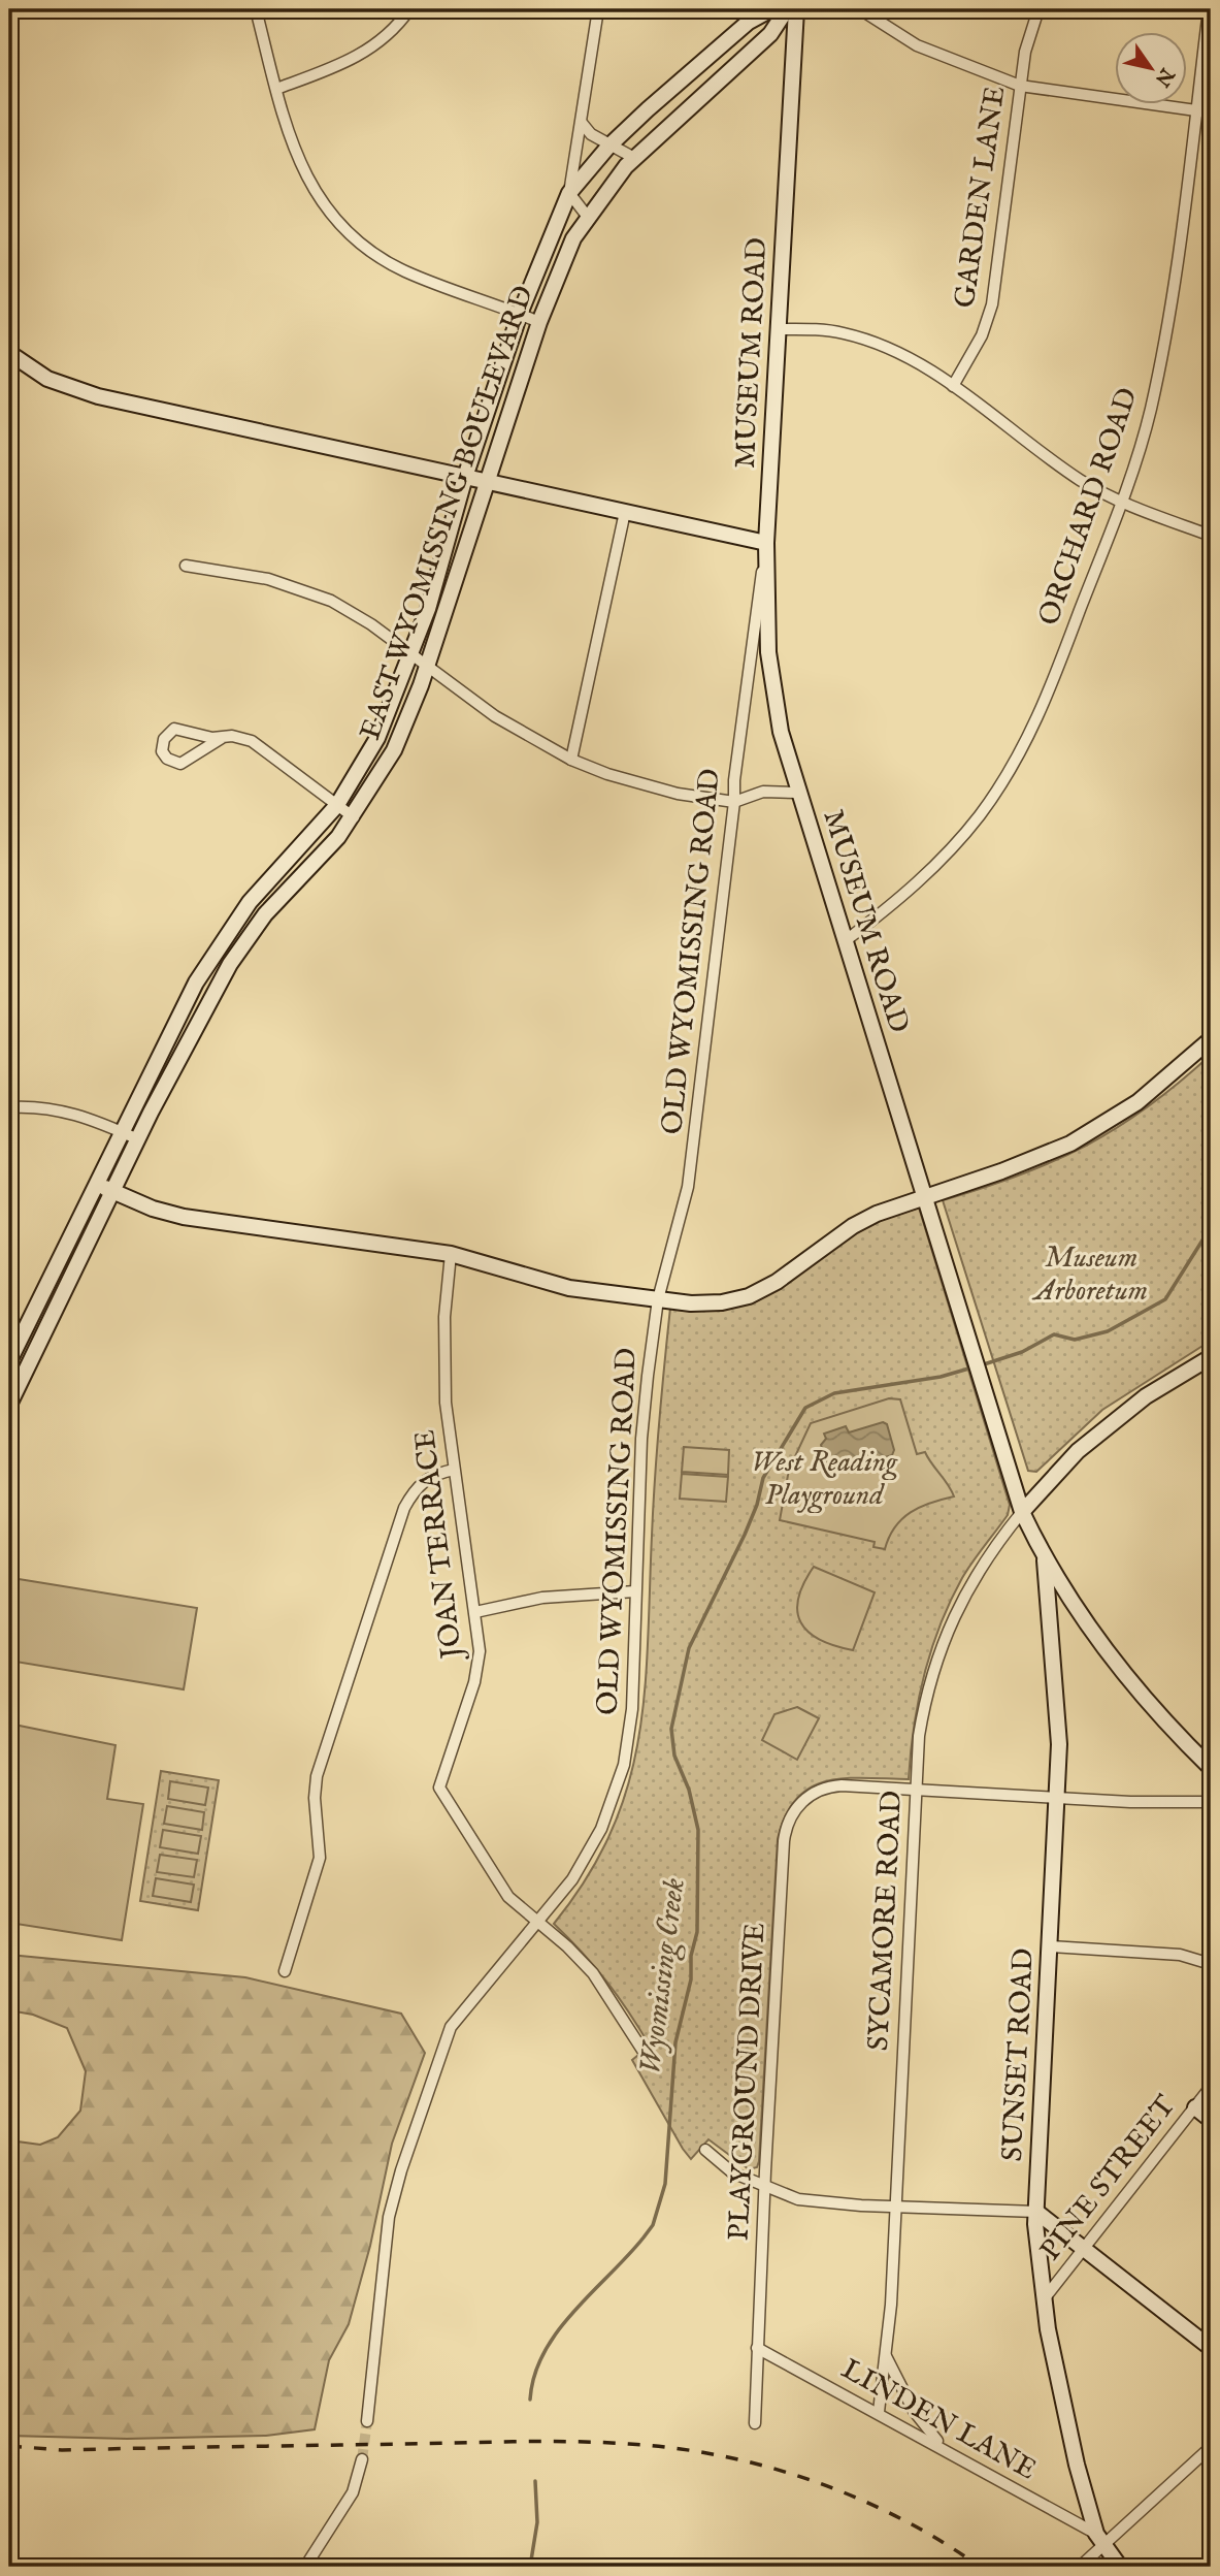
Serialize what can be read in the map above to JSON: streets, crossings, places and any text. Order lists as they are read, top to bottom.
{
  "streets": {
    "street": [
      "GARDEN LANE",
      "MUSEUM ROAD",
      "ORCHARD ROAD",
      "EAST WYOMISSING BOULEVARD",
      "OLD WYOMISSING ROAD",
      "JOAN TERRACE",
      "SYCAMORE ROAD",
      "SUNSET ROAD",
      "PLAYGROUND DRIVE",
      "PINE STREET",
      "LINDEN LANE"
    ]
  },
  "crossings": [
    ["MUSEUM ROAD", "ORCHARD ROAD"],
    ["MUSEUM ROAD", "OLD WYOMISSING ROAD"],
    ["MUSEUM ROAD", "SYCAMORE ROAD"],
    ["MUSEUM ROAD", "SUNSET ROAD"],
    ["OLD WYOMISSING ROAD", "JOAN TERRACE"],
    ["SYCAMORE ROAD", "PLAYGROUND DRIVE"],
    ["SYCAMORE ROAD", "LINDEN LANE"],
    ["SUNSET ROAD", "PLAYGROUND DRIVE"],
    ["SUNSET ROAD", "PINE STREET"],
    ["SUNSET ROAD", "LINDEN LANE"],
    ["PLAYGROUND DRIVE", "LINDEN LANE"]
  ],
  "water": ["Wyomissing Creek"],
  "parks": ["Museum Arboretum", "West Reading Playground"],
  "north": "bottom right"
}
